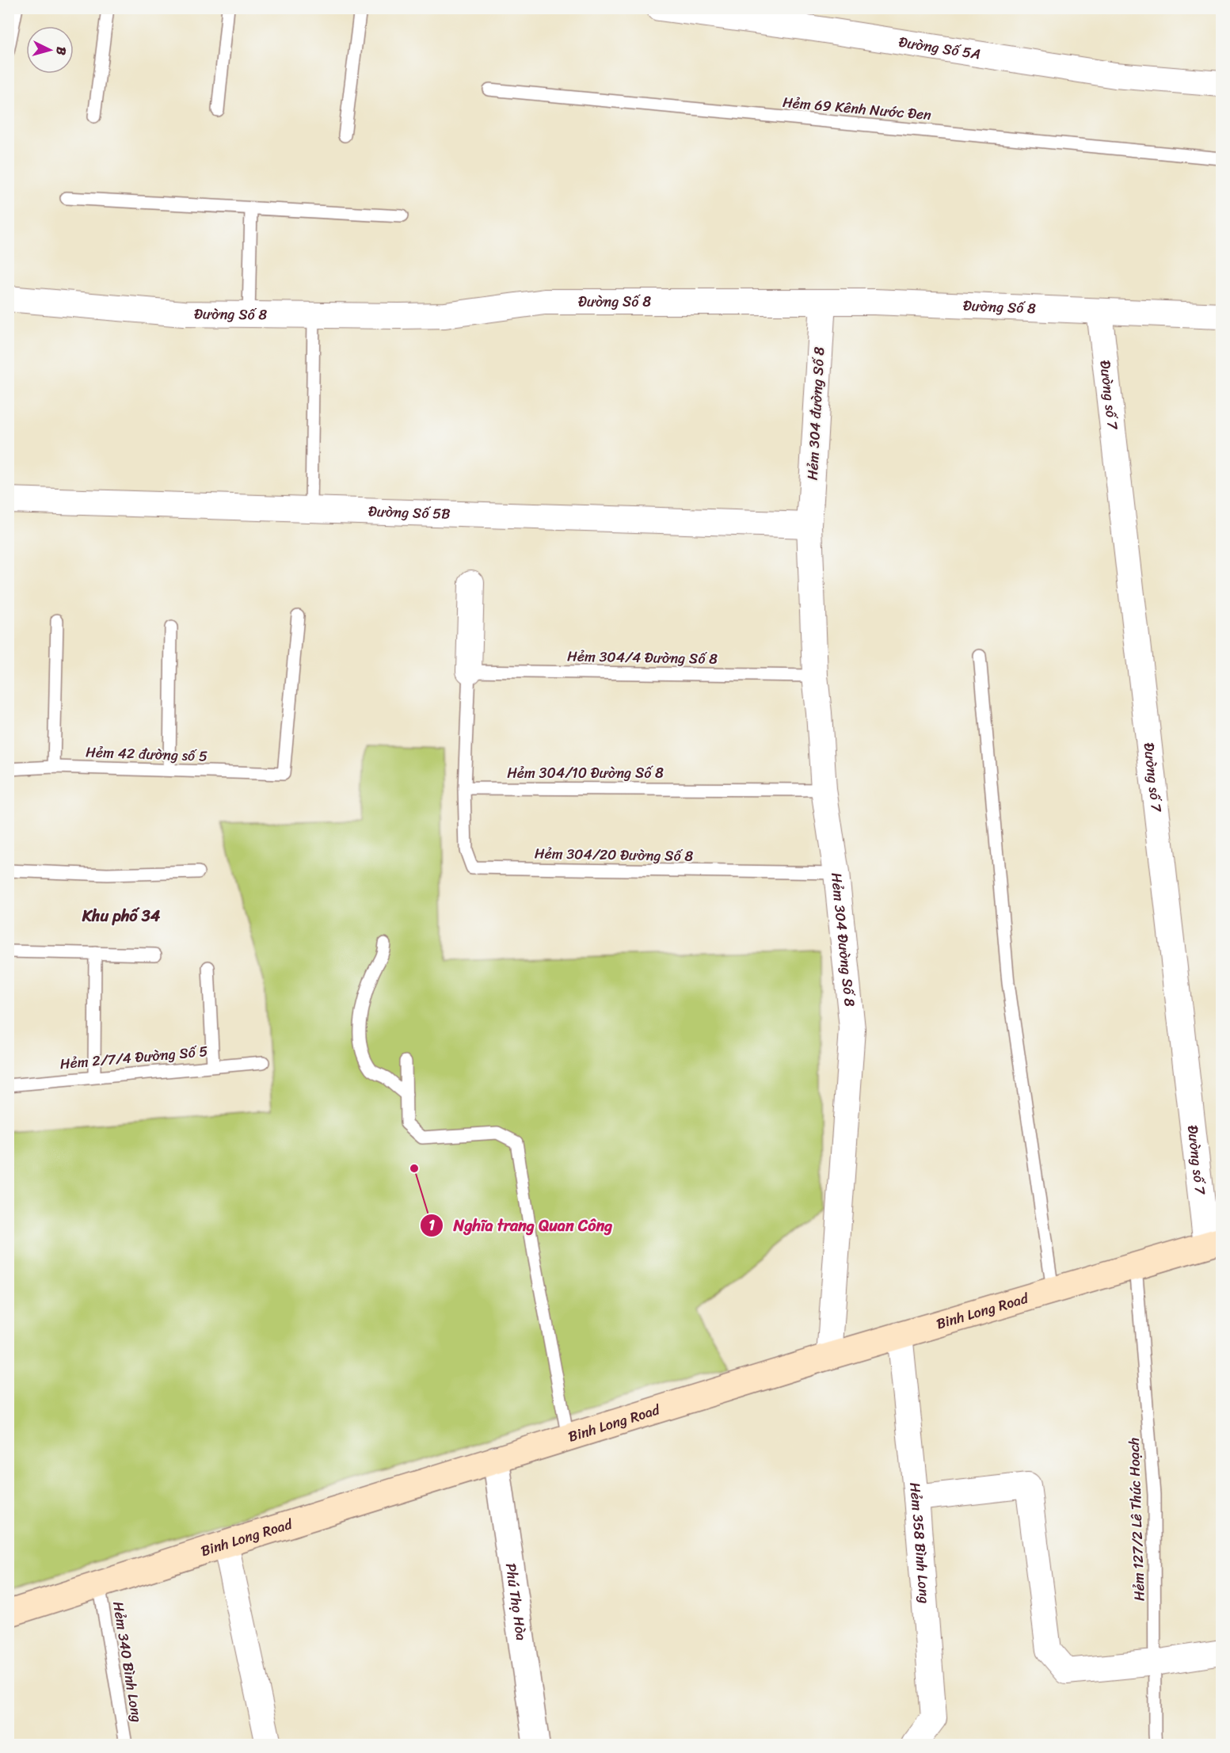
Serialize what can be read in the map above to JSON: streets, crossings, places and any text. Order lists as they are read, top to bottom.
{
  "streets": {
    "main road": ["Binh Long Road"],
    "street": [
      "Đường Số 5A",
      "Đường Số 8",
      "Đường số 7",
      "Hẻm 304 đường Số 8",
      "Đường Số 5B",
      "Hẻm 304 Đường Số 8",
      "Hẻm 358 Bình Long",
      "Phú Thọ Hòa"
    ],
    "lane": [
      "Hẻm 69 Kênh Nước Đen",
      "Hẻm 304/4 Đường Số 8",
      "Hẻm 42 đường số 5",
      "Hẻm 304/10 Đường Số 8",
      "Hẻm 304/20 Đường Số 8",
      "Hẻm 2/7/4 Đường Số 5",
      "Hẻm 127/2 Lê Thúc Hoạch",
      "Hẻm 340 Bình Long"
    ]
  },
  "crossings": [
    ["Đường Số 8", "Đường số 7"],
    ["Đường Số 8", "Hẻm 304 đường Số 8"],
    ["Đường số 7", "Binh Long Road"],
    ["Hẻm 304 đường Số 8", "Đường Số 5B"],
    ["Hẻm 304 đường Số 8", "Hẻm 304 Đường Số 8"],
    ["Đường Số 5B", "Hẻm 304 Đường Số 8"],
    ["Hẻm 304/4 Đường Số 8", "Hẻm 304 Đường Số 8"],
    ["Hẻm 304/10 Đường Số 8", "Hẻm 304/20 Đường Số 8"],
    ["Hẻm 304/10 Đường Số 8", "Hẻm 304 Đường Số 8"],
    ["Hẻm 304/20 Đường Số 8", "Hẻm 304 Đường Số 8"],
    ["Hẻm 304 Đường Số 8", "Binh Long Road"],
    ["Binh Long Road", "Hẻm 127/2 Lê Thúc Hoạch"],
    ["Binh Long Road", "Hẻm 358 Bình Long"],
    ["Binh Long Road", "Phú Thọ Hòa"],
    ["Binh Long Road", "Hẻm 340 Bình Long"]
  ],
  "districts": ["Khu phố 34"],
  "places": ["Nghĩa trang Quan Công"],
  "north": "right"
}
